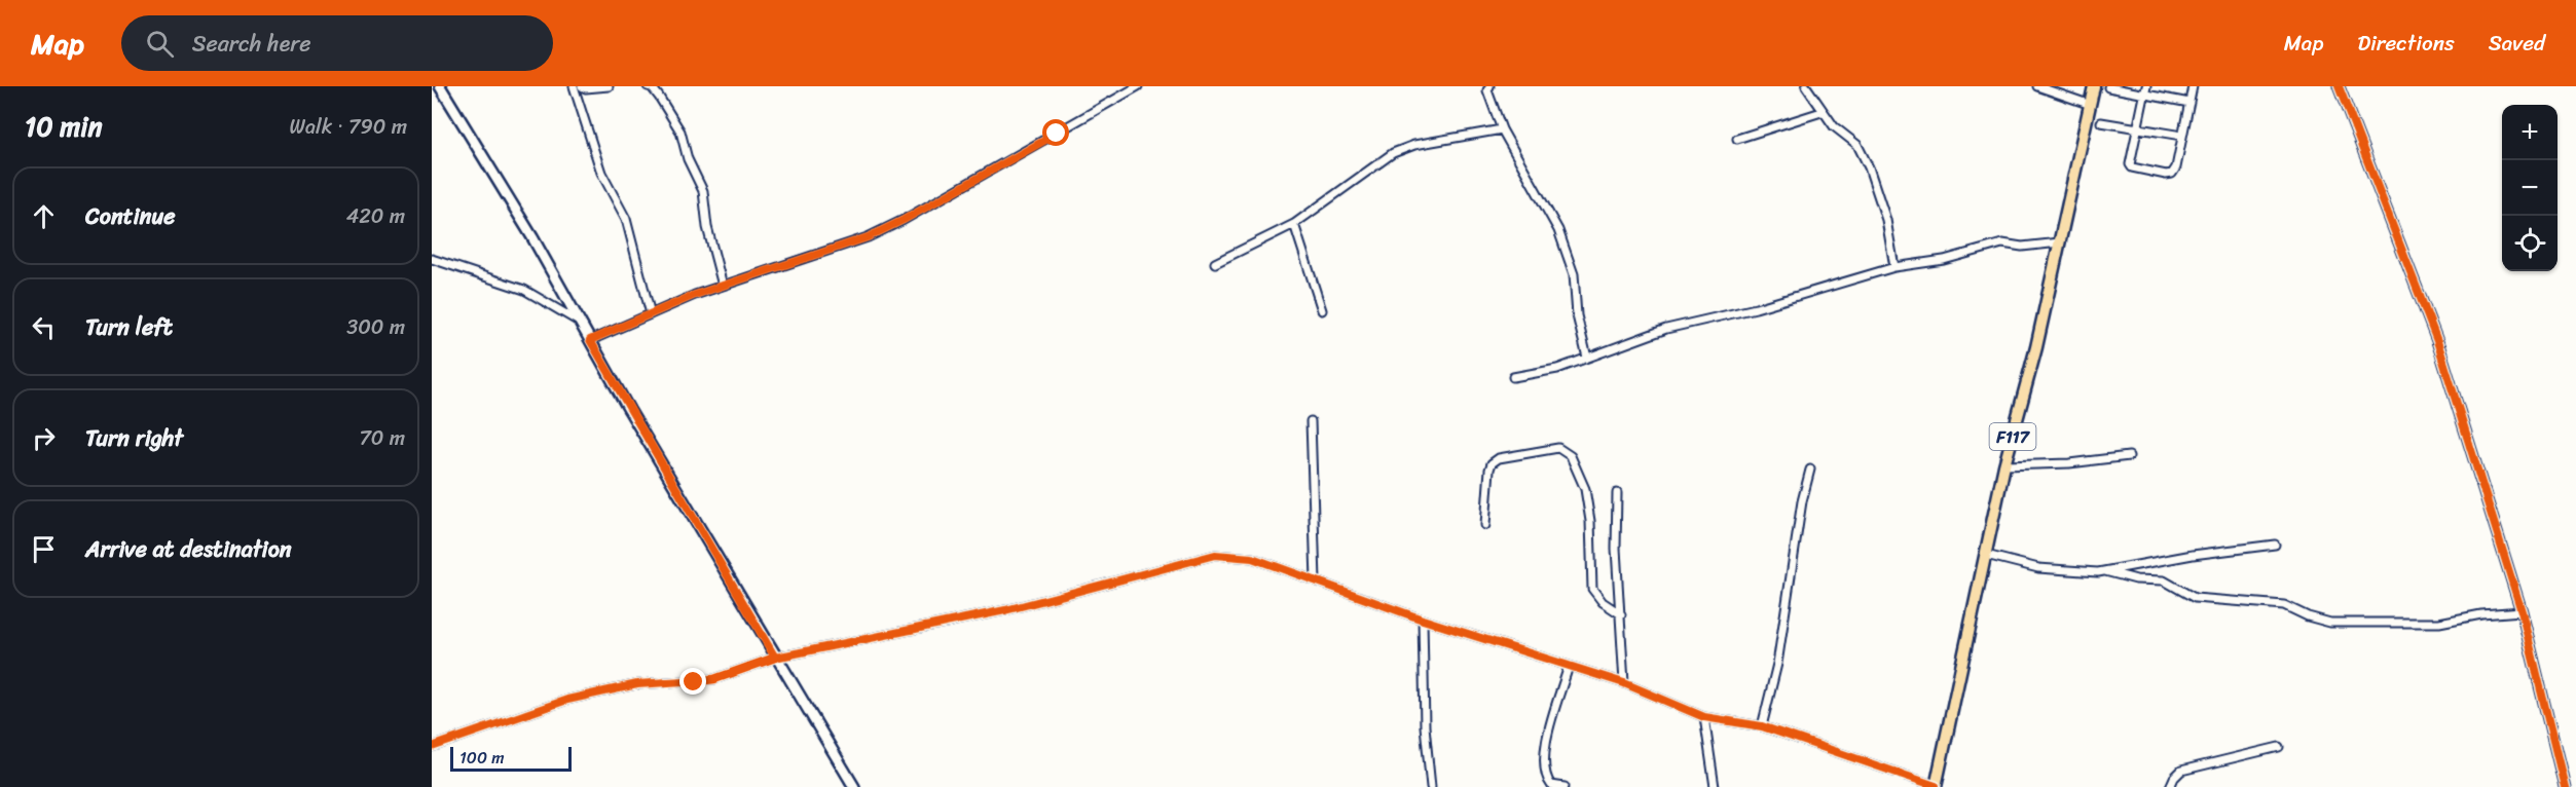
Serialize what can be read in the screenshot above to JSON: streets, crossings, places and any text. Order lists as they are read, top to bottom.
{
  "streets": {
    "main road": ["F117"]
  },
  "scale_bar": "100 m",
  "page": {
    "header": "Map",
    "search": "Search here",
    "nav": ["Map", "Directions", "Saved"],
    "heading": ["10 min", "Walk · 790 m"],
    "map_buttons": ["+", "−"],
    "list": [
      ["Continue", "420 m"],
      ["Turn left", "300 m"],
      ["Turn right", "70 m"],
      "Arrive at destination"
    ],
    "scale": "100 m"
  }
}
